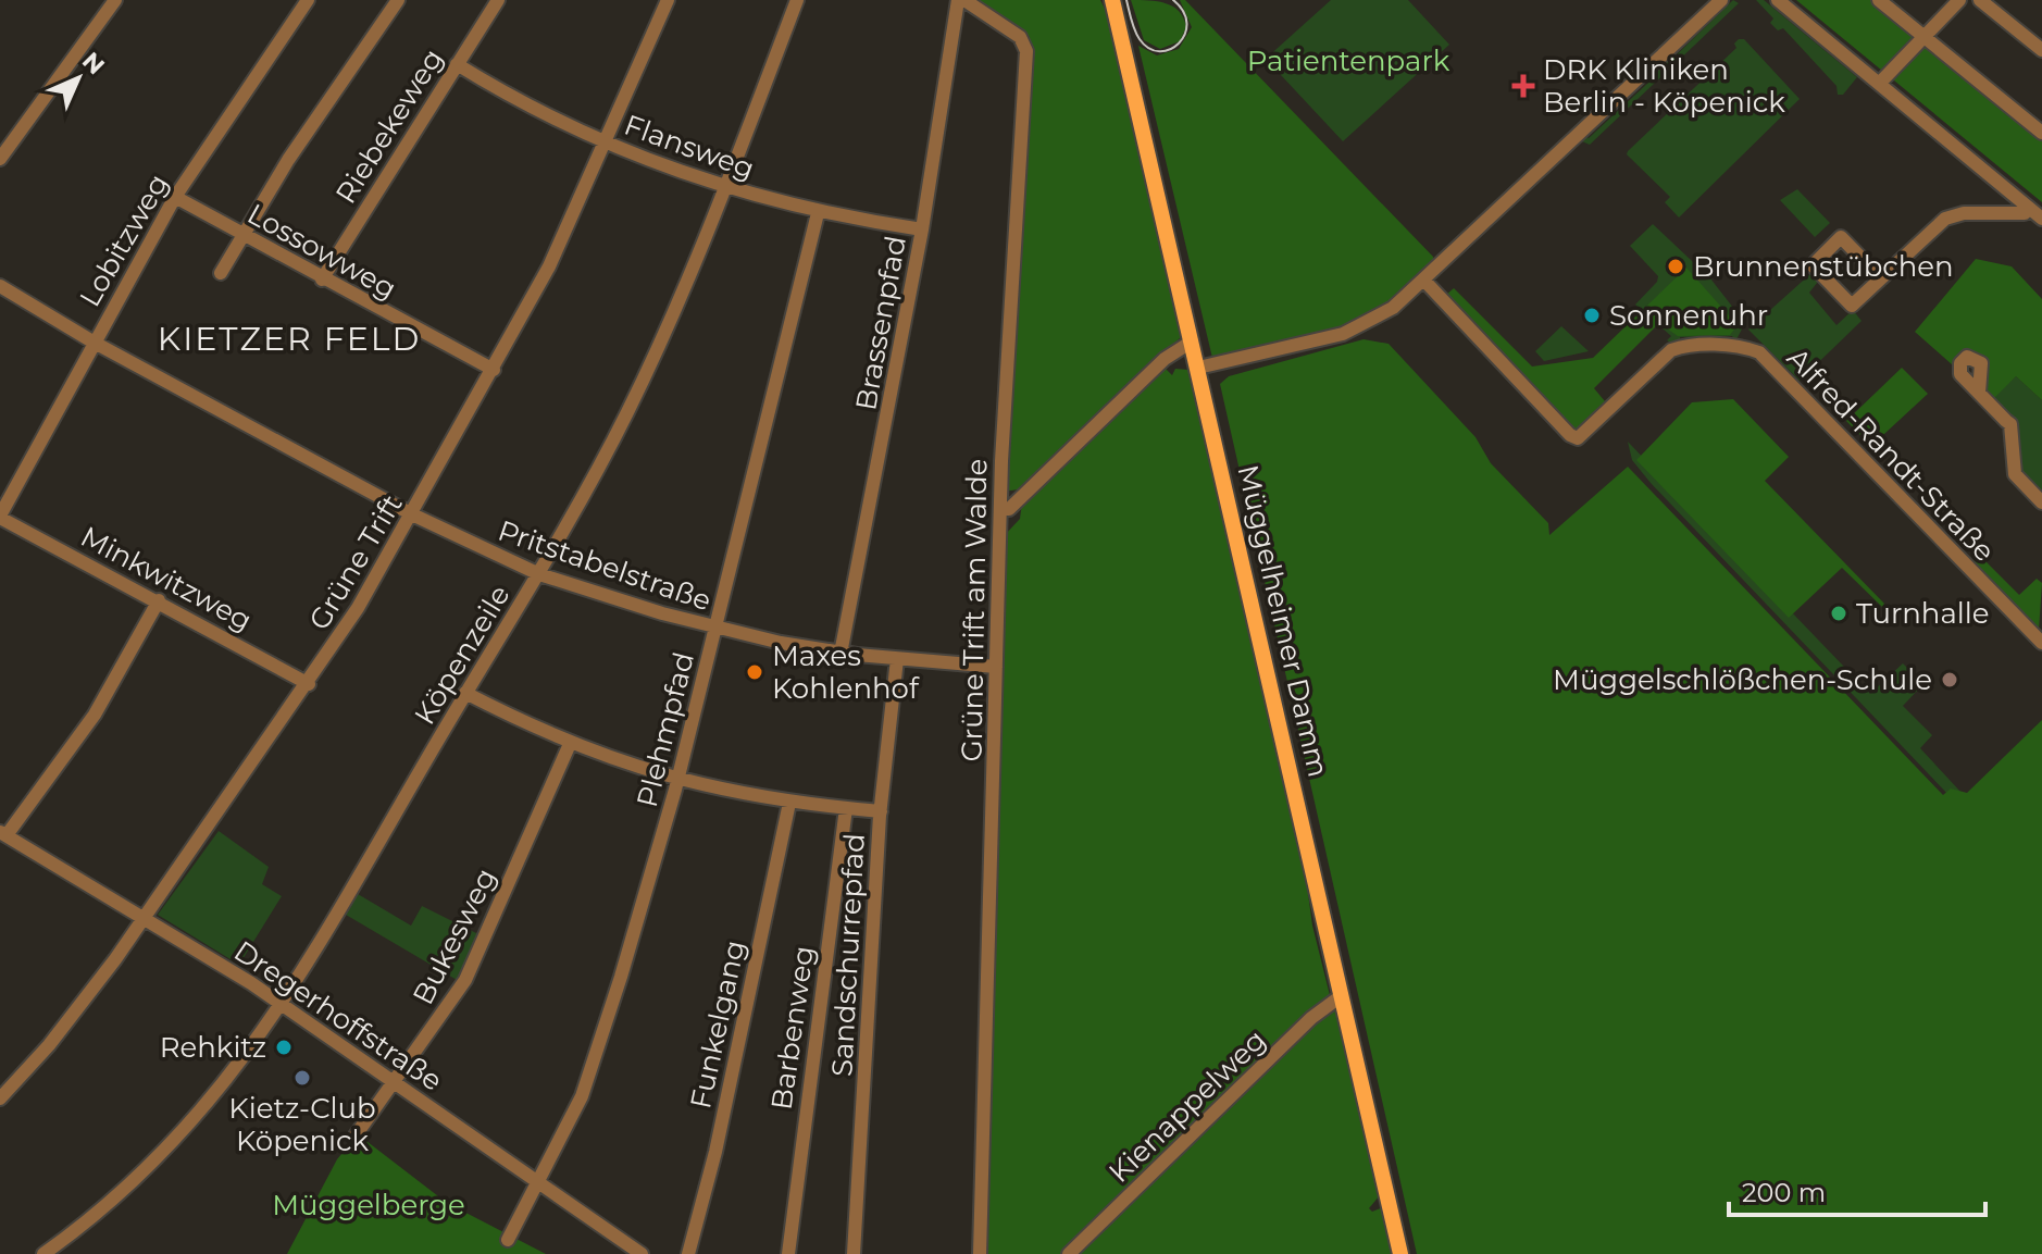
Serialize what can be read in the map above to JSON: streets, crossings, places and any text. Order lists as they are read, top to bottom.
{
  "streets": {
    "main road": ["Müggelheimer Damm"],
    "street": [
      "Riebekeweg",
      "Flansweg",
      "Lobitzweg",
      "Lossowweg",
      "Brassenpfad",
      "Alfred-Randt-Straße",
      "Grüne Trift",
      "Pritstabelstraße",
      "Minkwitzweg",
      "Grüne Trift am Walde",
      "Köpenzeile",
      "Plehmpfad",
      "Bukesweg",
      "Sandschurrepfad",
      "Dregerhoffstraße",
      "Funkelgang",
      "Barbenweg",
      "Kienappelweg"
    ]
  },
  "crossings": [
    ["Riebekeweg", "Flansweg"],
    ["Riebekeweg", "Lossowweg"],
    ["Flansweg", "Brassenpfad"],
    ["Flansweg", "Grüne Trift"],
    ["Flansweg", "Köpenzeile"],
    ["Flansweg", "Plehmpfad"],
    ["Lobitzweg", "Lossowweg"],
    ["Lobitzweg", "Pritstabelstraße"],
    ["Lobitzweg", "Minkwitzweg"],
    ["Lossowweg", "Grüne Trift"],
    ["Brassenpfad", "Pritstabelstraße"],
    ["Brassenpfad", "Grüne Trift am Walde"],
    ["Grüne Trift", "Pritstabelstraße"],
    ["Grüne Trift", "Minkwitzweg"],
    ["Grüne Trift", "Dregerhoffstraße"],
    ["Pritstabelstraße", "Grüne Trift am Walde"],
    ["Pritstabelstraße", "Köpenzeile"],
    ["Pritstabelstraße", "Plehmpfad"],
    ["Pritstabelstraße", "Sandschurrepfad"],
    ["Müggelheimer Damm", "Kienappelweg"],
    ["Köpenzeile", "Dregerhoffstraße"],
    ["Plehmpfad", "Dregerhoffstraße"],
    ["Bukesweg", "Dregerhoffstraße"]
  ],
  "districts": ["KIETZER FELD"],
  "parks": ["Patientenpark", "Müggelberge"],
  "places": {
    "health": ["DRK Kliniken Berlin - Köpenick"],
    "other": [
      "Brunnenstübchen",
      "Sonnenuhr",
      "Turnhalle",
      "Maxes Kohlenhof",
      "Müggelschlößchen-Schule",
      "Rehkitz",
      "Kietz-Club Köpenick"
    ]
  },
  "scale_bar": "200 m",
  "north": "top right"
}
